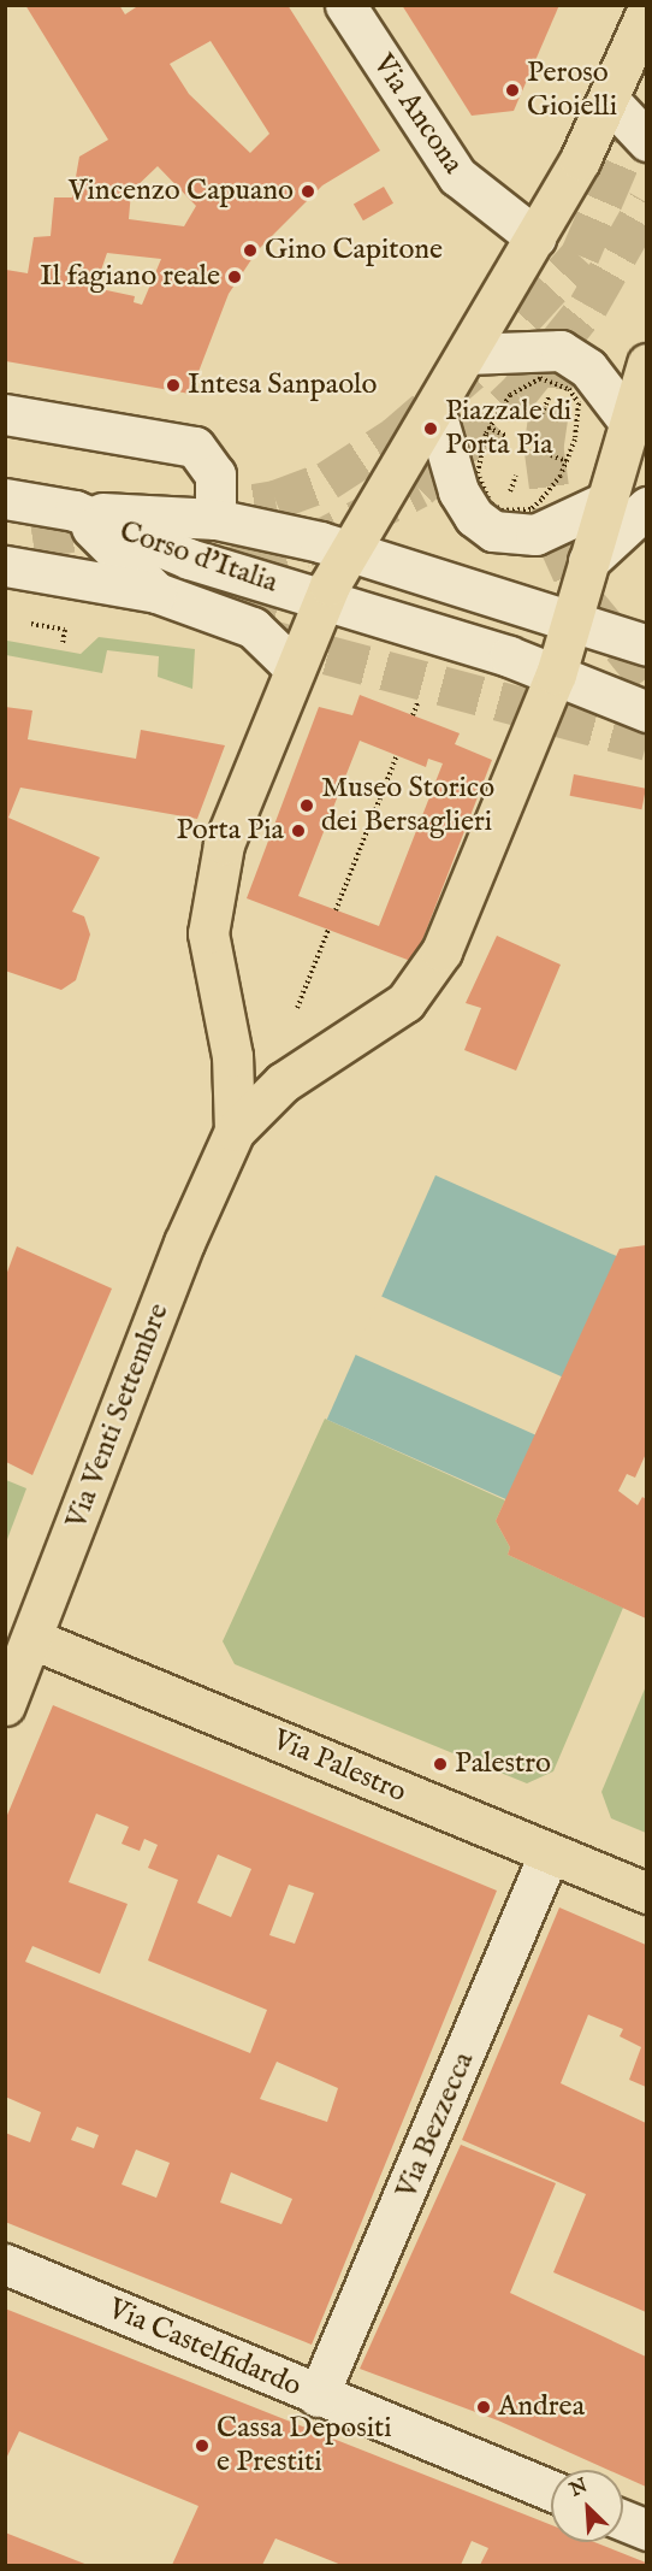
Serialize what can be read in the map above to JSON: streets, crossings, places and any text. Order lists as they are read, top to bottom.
{
  "streets": {
    "main road": ["Via Venti Settembre", "Via Palestro"],
    "street": [
      "Via Ancona",
      "Corso d'Italia",
      "Via Bezzecca",
      "Via Castelfidardo"
    ]
  },
  "crossings": [
    ["Corso d'Italia", "Via Venti Settembre"],
    ["Via Venti Settembre", "Via Palestro"],
    ["Via Palestro", "Via Bezzecca"],
    ["Via Bezzecca", "Via Castelfidardo"]
  ],
  "places": [
    "Peroso Gioielli",
    "Vincenzo Capuano",
    "Gino Capitone",
    "Il fagiano reale",
    "Intesa Sanpaolo",
    "Piazzale di Porta Pia",
    "Museo Storico dei Bersaglieri",
    "Porta Pia",
    "Palestro",
    "Andrea",
    "Cassa Depositi e Prestiti"
  ],
  "north": "top left"
}
